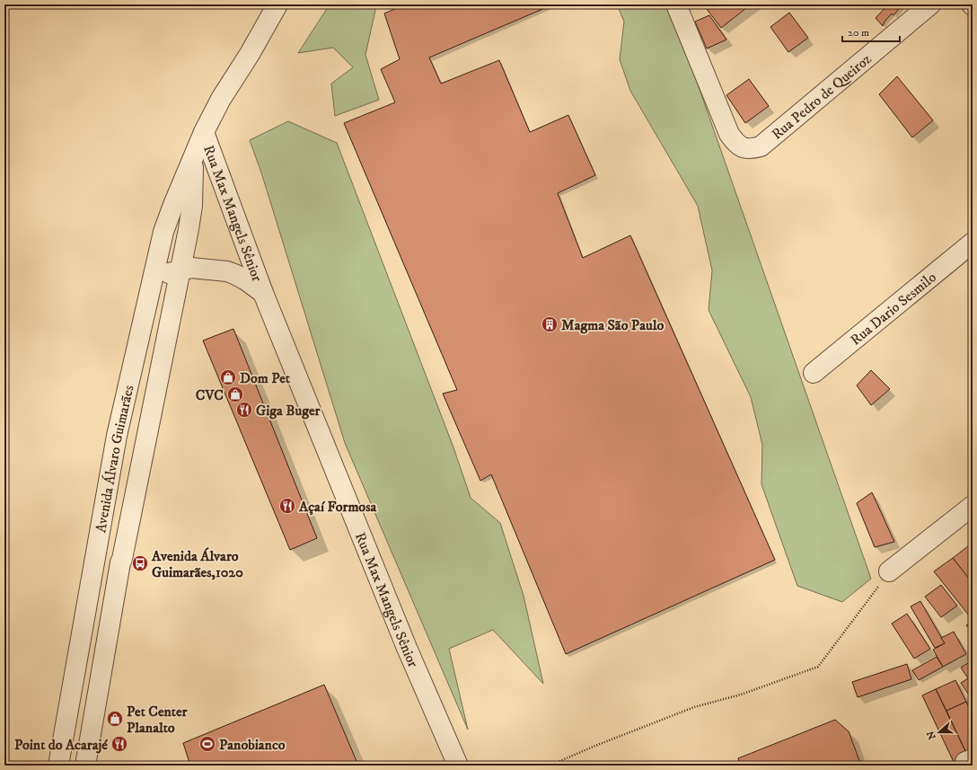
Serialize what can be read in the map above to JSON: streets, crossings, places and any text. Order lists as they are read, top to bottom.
{
  "streets": {
    "street": [
      "Rua Pedro de Queiroz",
      "Rua Max Mangels Sênior",
      "Rua Dario Sesmilo",
      "Avenida Álvaro Guimarães"
    ]
  },
  "crossings": [
    ["Rua Max Mangels Sênior", "Avenida Álvaro Guimarães"]
  ],
  "places": {
    "building": ["Magma São Paulo"],
    "shop": ["Dom Pet", "CVC", "Pet Center Planalto"],
    "restaurant": ["Giga Buger", "Açaí Formosa", "Point do Acarajé"],
    "bus stop": ["Avenida Álvaro Guimarães,1020"],
    "sports": ["Panobianco"]
  },
  "scale_bar": "20 m",
  "north": "left"
}
